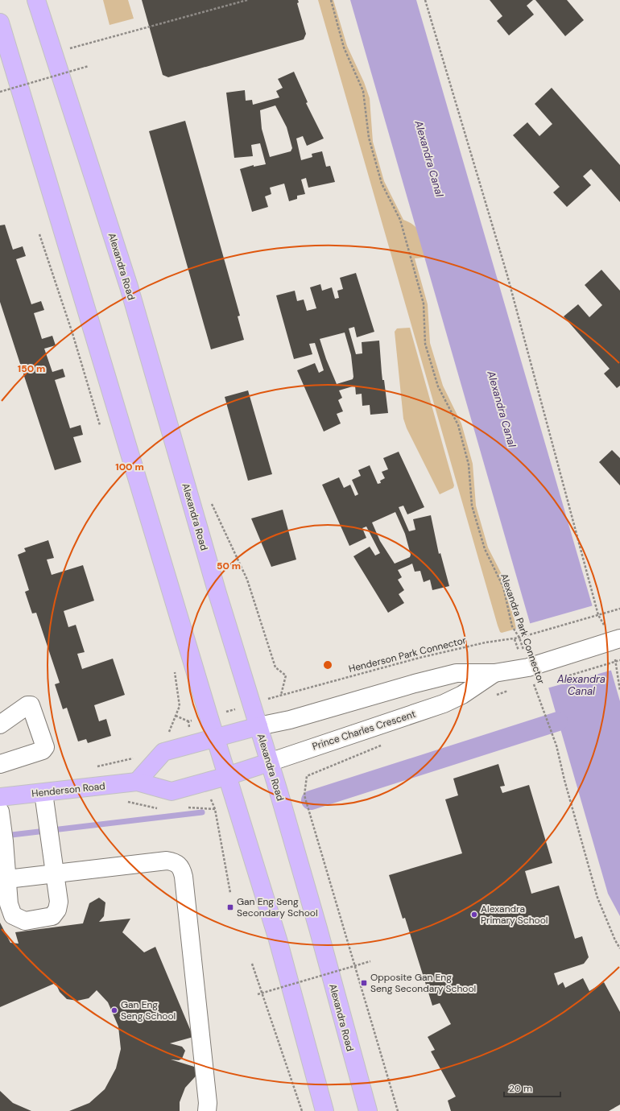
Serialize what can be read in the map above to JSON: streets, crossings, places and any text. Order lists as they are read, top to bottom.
{
  "streets": {
    "main road": ["Alexandra Road", "Prince Charles Crescent", "Henderson Road"],
    "path": ["Alexandra Park Connector", "Henderson Park Connector"]
  },
  "crossings": [
    ["Alexandra Road", "Prince Charles Crescent"],
    ["Alexandra Park Connector", "Henderson Park Connector"],
    ["Alexandra Park Connector", "Prince Charles Crescent"],
    ["Prince Charles Crescent", "Henderson Road"]
  ],
  "water": ["Alexandra Canal"],
  "places": {
    "transit": ["Gan Eng Seng Secondary School", "Opposite Gan Eng Seng Secondary School"],
    "other": ["Alexandra Primary School", "Gan Eng Seng School"]
  },
  "scale_bar": "20 m",
  "rings": ["150 m", "100 m", "50 m"]
}
